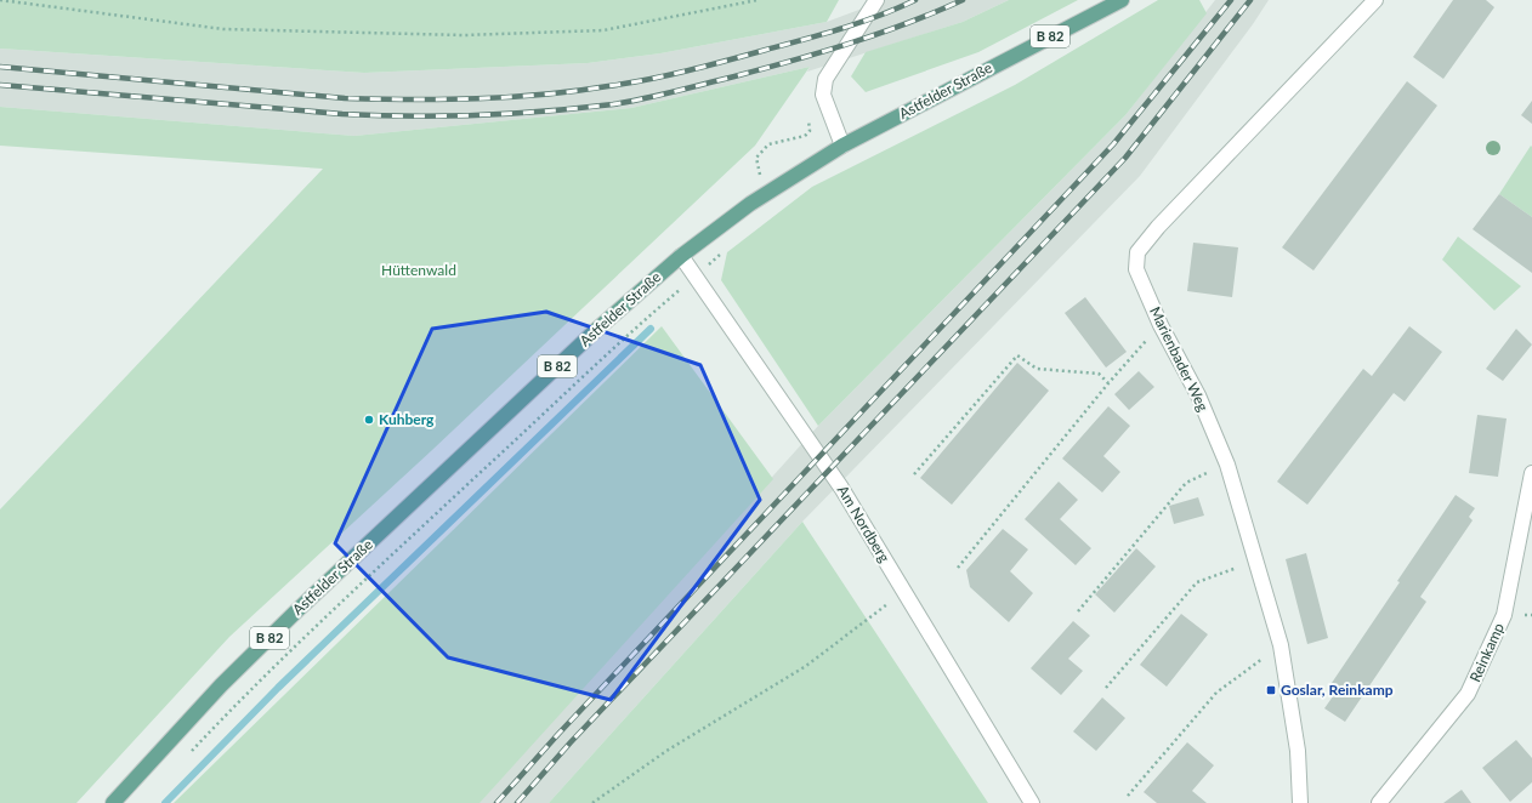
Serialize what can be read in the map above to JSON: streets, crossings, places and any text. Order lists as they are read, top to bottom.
{
  "streets": {
    "main road": ["B 82", "Astfelder Straße"],
    "street": ["Marienbader Weg", "Am Nordberg", "Reinkamp"]
  },
  "crossings": [
    ["Astfelder Straße", "Am Nordberg"]
  ],
  "parks": ["Hüttenwald"],
  "places": {
    "other": ["Kuhberg"],
    "transit": ["Goslar, Reinkamp"]
  }
}
